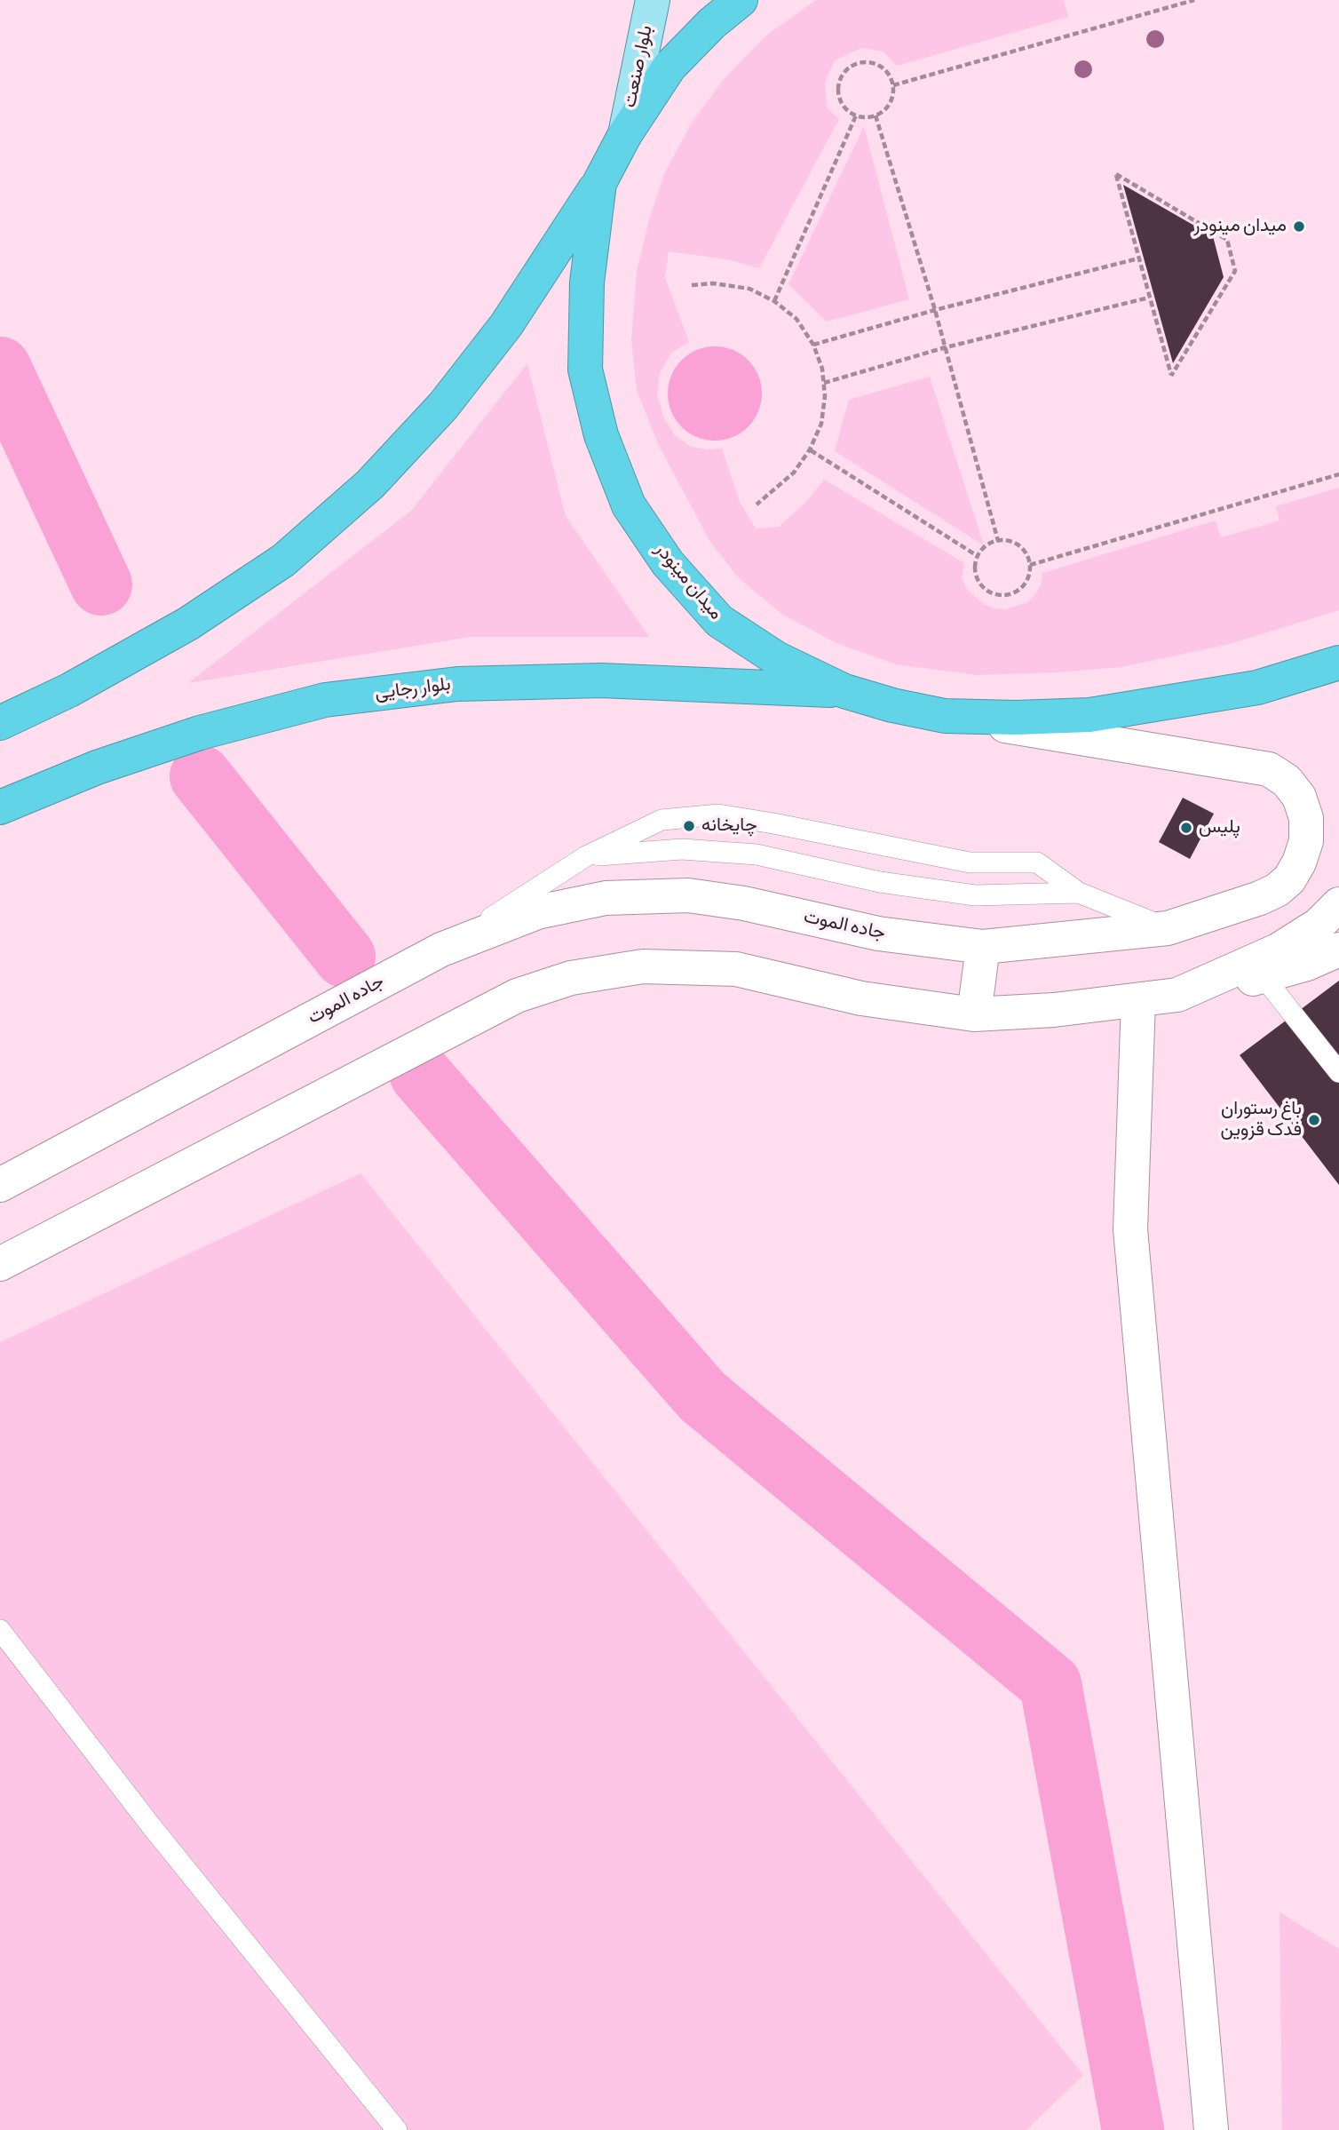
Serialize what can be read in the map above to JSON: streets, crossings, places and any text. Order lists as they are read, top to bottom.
{
  "streets": {
    "highway": ["میدان مینودر", "بلوار رجایی"],
    "main road": ["بلوار صنعت", "جاده الموت"]
  },
  "crossings": [
    ["بلوار صنعت", "میدان مینودر"],
    ["میدان مینودر", "بلوار رجایی"],
    ["میدان مینودر", "جاده الموت"]
  ],
  "places": [
    "میدان مینودر",
    "چایخانه",
    "پلیس",
    "باغ رستوران فدک قزوین"
  ]
}
